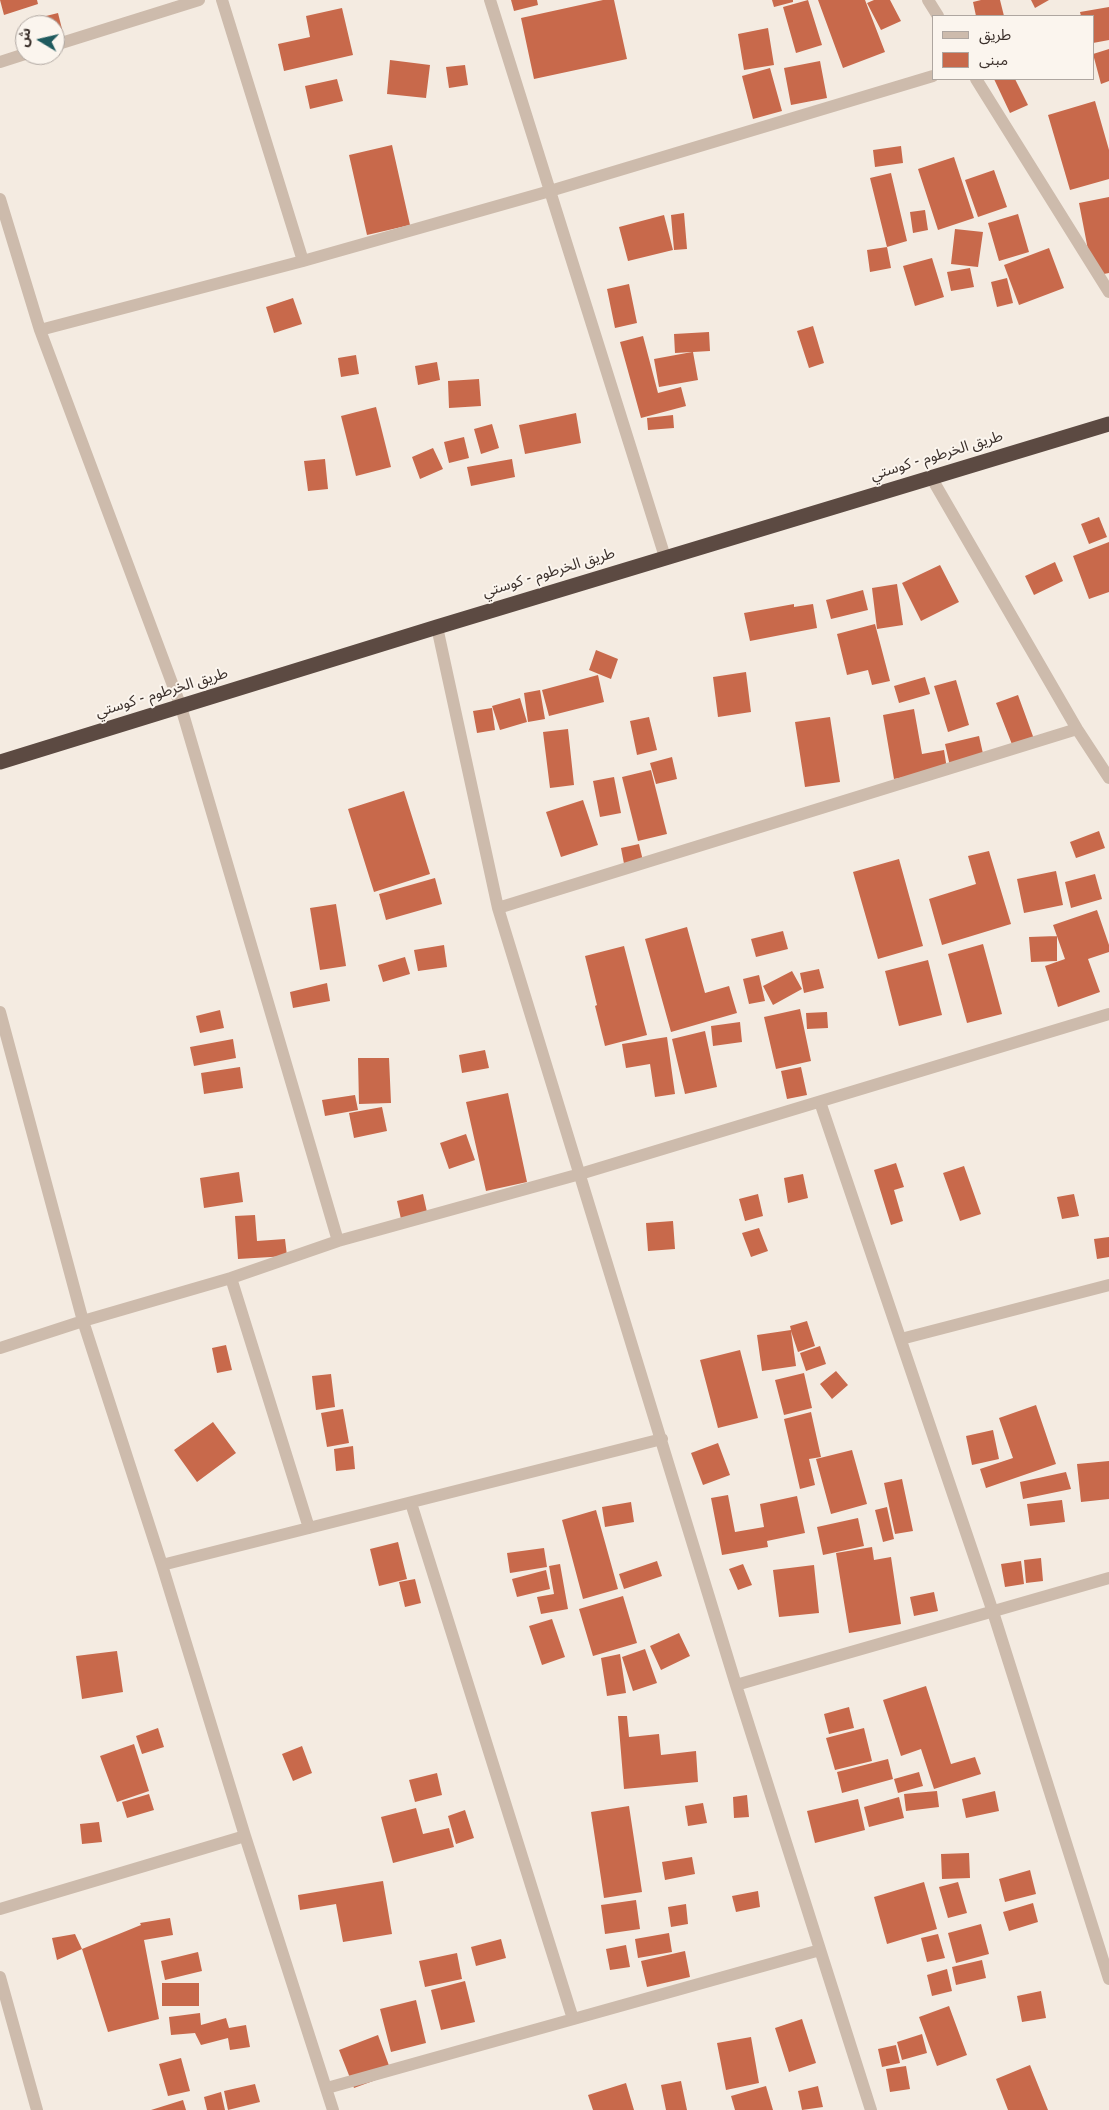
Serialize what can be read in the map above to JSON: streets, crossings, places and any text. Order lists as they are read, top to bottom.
{
  "streets": {
    "highway": ["طريق الخرطوم - كوستي"]
  },
  "legend": ["طريق", "مبنى"],
  "north": "left"
}
